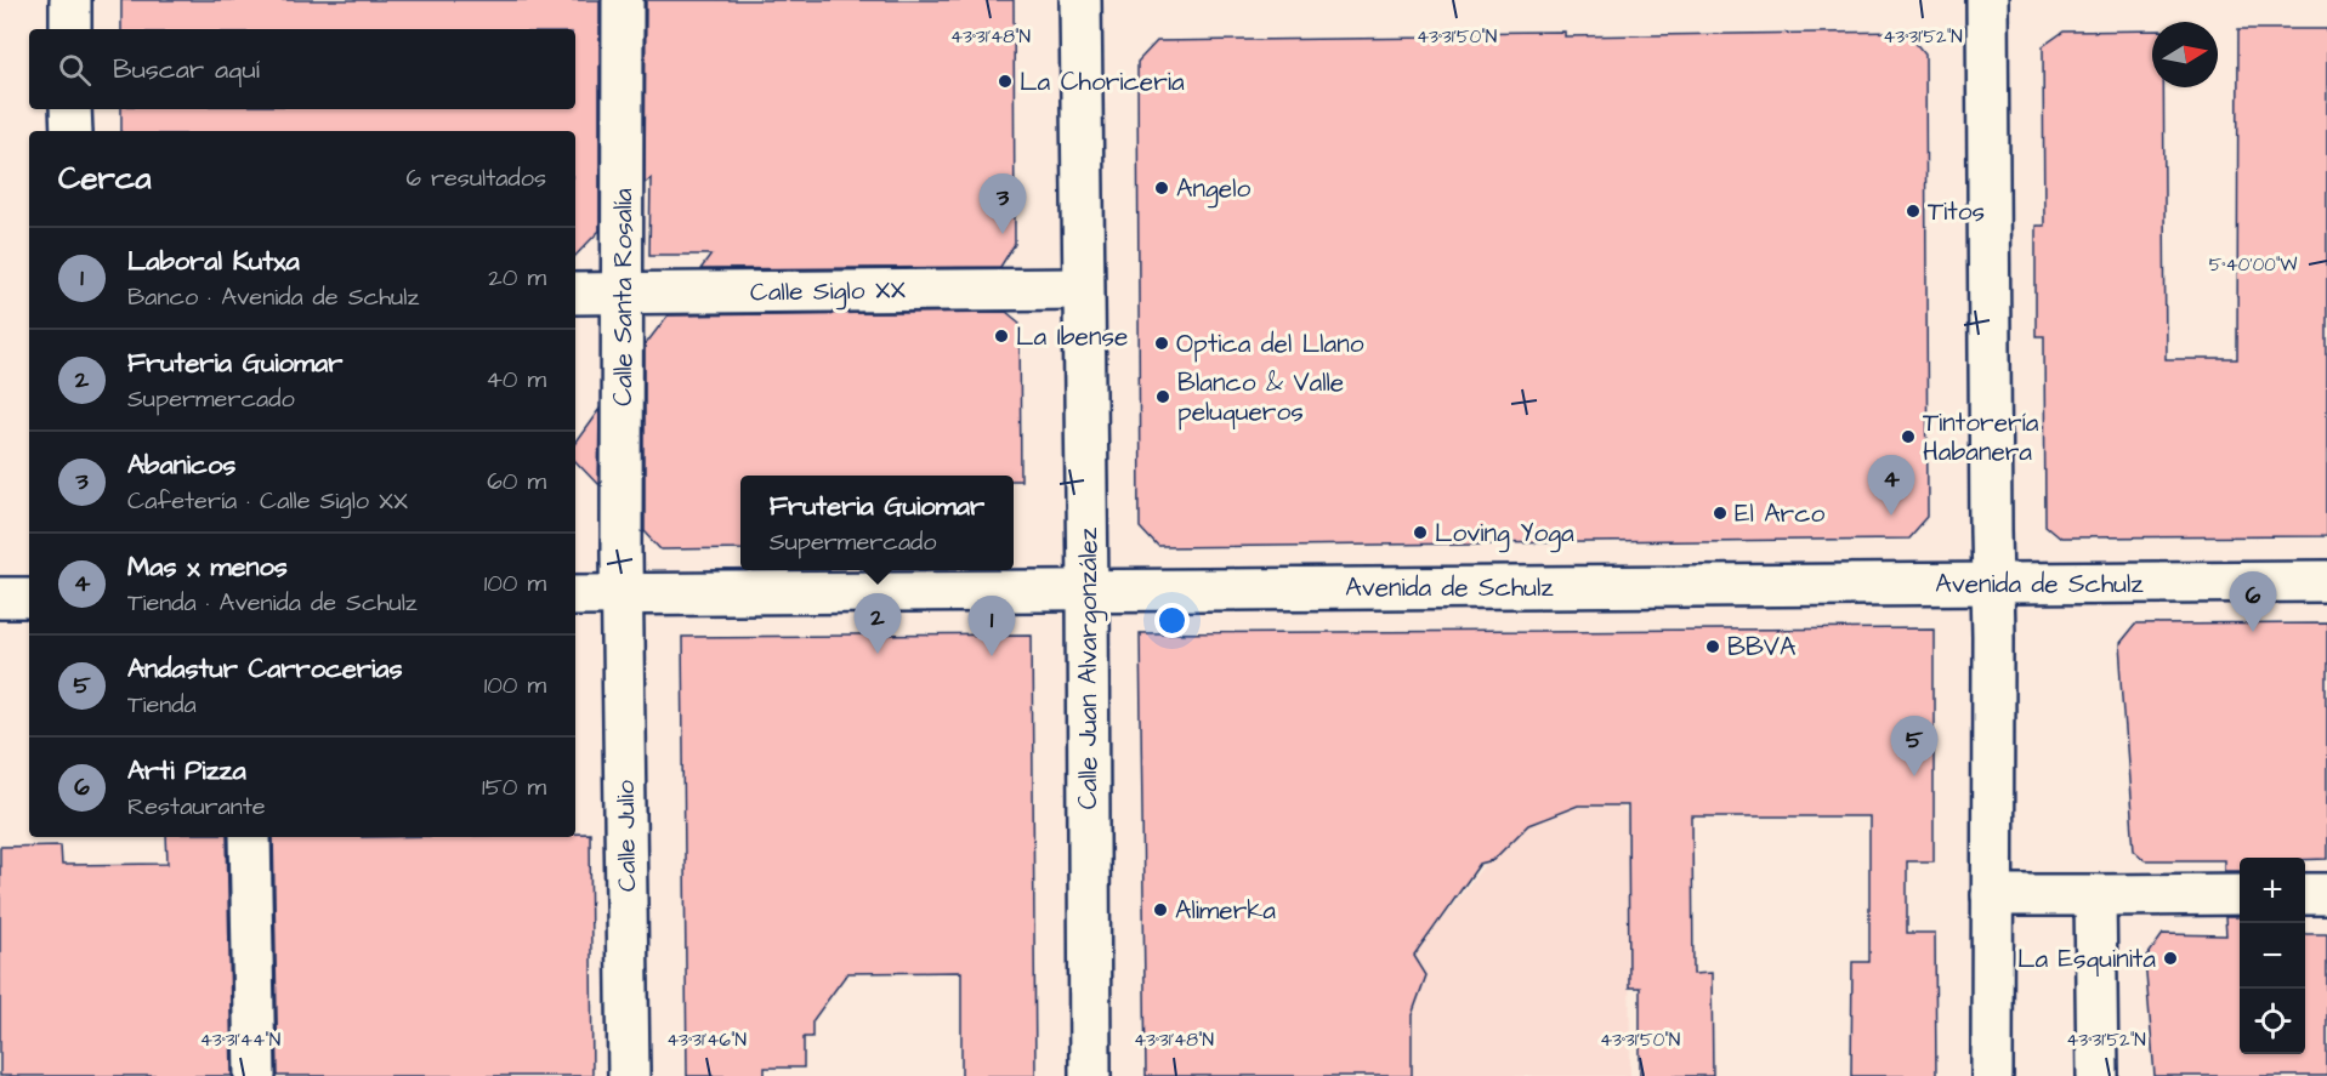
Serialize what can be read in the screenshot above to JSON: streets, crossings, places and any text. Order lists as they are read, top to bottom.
{
  "streets": {
    "street": [
      "Calle Siglo XX",
      "Calle Santa Rosalía",
      "Avenida de Schulz",
      "Calle Juan Alvargonzález",
      "Calle Julio"
    ]
  },
  "crossings": [
    ["Calle Siglo XX", "Calle Santa Rosalía"],
    ["Calle Siglo XX", "Calle Juan Alvargonzález"],
    ["Calle Santa Rosalía", "Avenida de Schulz"],
    ["Calle Santa Rosalía", "Calle Julio"],
    ["Avenida de Schulz", "Calle Juan Alvargonzález"],
    ["Avenida de Schulz", "Calle Julio"]
  ],
  "places": [
    "La Choriceria",
    "Angelo",
    "Titos",
    "La Ibense",
    "Optica del Llano",
    "Blanco & Valle peluqueros",
    "Tintorería Habanera",
    "El Arco",
    "Loving Yoga",
    "BBVA",
    "Alimerka",
    "La Esquinita"
  ],
  "north": "right",
  "page": {
    "search": "Buscar aquí",
    "heading": ["Cerca", "6 resultados"],
    "pins": [
      "3",
      "4",
      "6",
      "2",
      "1",
      "5"
    ],
    "list": [
      {
        "mark": "1",
        "name": "Laboral Kutxa",
        "note": "Banco · Avenida de Schulz",
        "value": "20 m"
      },
      {
        "mark": "2",
        "name": "Fruteria Guiomar",
        "note": "Supermercado",
        "value": "40 m"
      },
      {
        "mark": "3",
        "name": "Abanicos",
        "note": "Cafetería · Calle Siglo XX",
        "value": "60 m"
      },
      {
        "mark": "4",
        "name": "Mas x menos",
        "note": "Tienda · Avenida de Schulz",
        "value": "100 m"
      },
      {
        "mark": "5",
        "name": "Andastur Carrocerias",
        "note": "Tienda",
        "value": "100 m"
      },
      {
        "mark": "6",
        "name": "Arti Pizza",
        "note": "Restaurante",
        "value": "150 m"
      }
    ],
    "popup": ["Fruteria Guiomar", "Supermercado"],
    "map_buttons": ["+", "−"]
  },
  "coordinates": [
    "43°31'48\"N",
    "43°31'50\"N",
    "43°31'52\"N",
    "5°40'00\"W",
    "43°31'44\"N",
    "43°31'46\"N"
  ]
}
